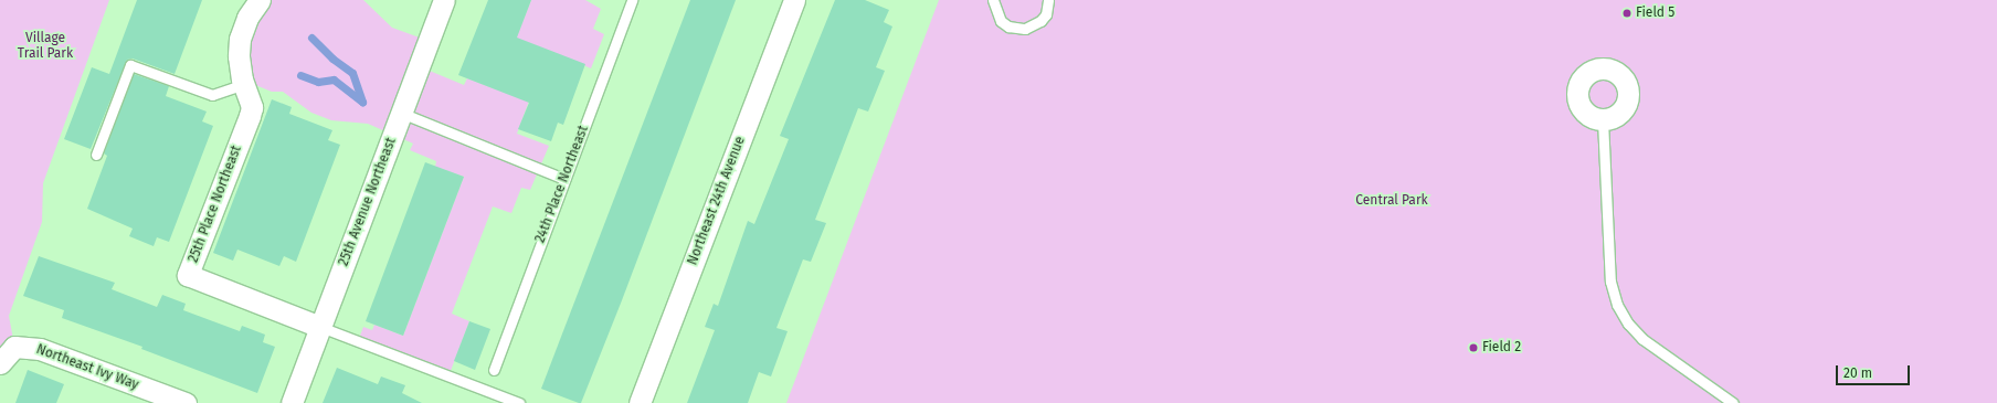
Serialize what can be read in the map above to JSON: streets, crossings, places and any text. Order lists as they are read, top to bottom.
{
  "streets": {
    "street": [
      "Northeast 24th Avenue",
      "25th Avenue Northeast",
      "25th Place Northeast",
      "Northeast Ivy Way"
    ],
    "lane": ["24th Place Northeast"]
  },
  "crossings": [
    ["25th Avenue Northeast", "25th Place Northeast"]
  ],
  "parks": ["Village Trail Park", "Central Park"],
  "places": ["Field 5", "Field 2"],
  "scale_bar": "20 m"
}
